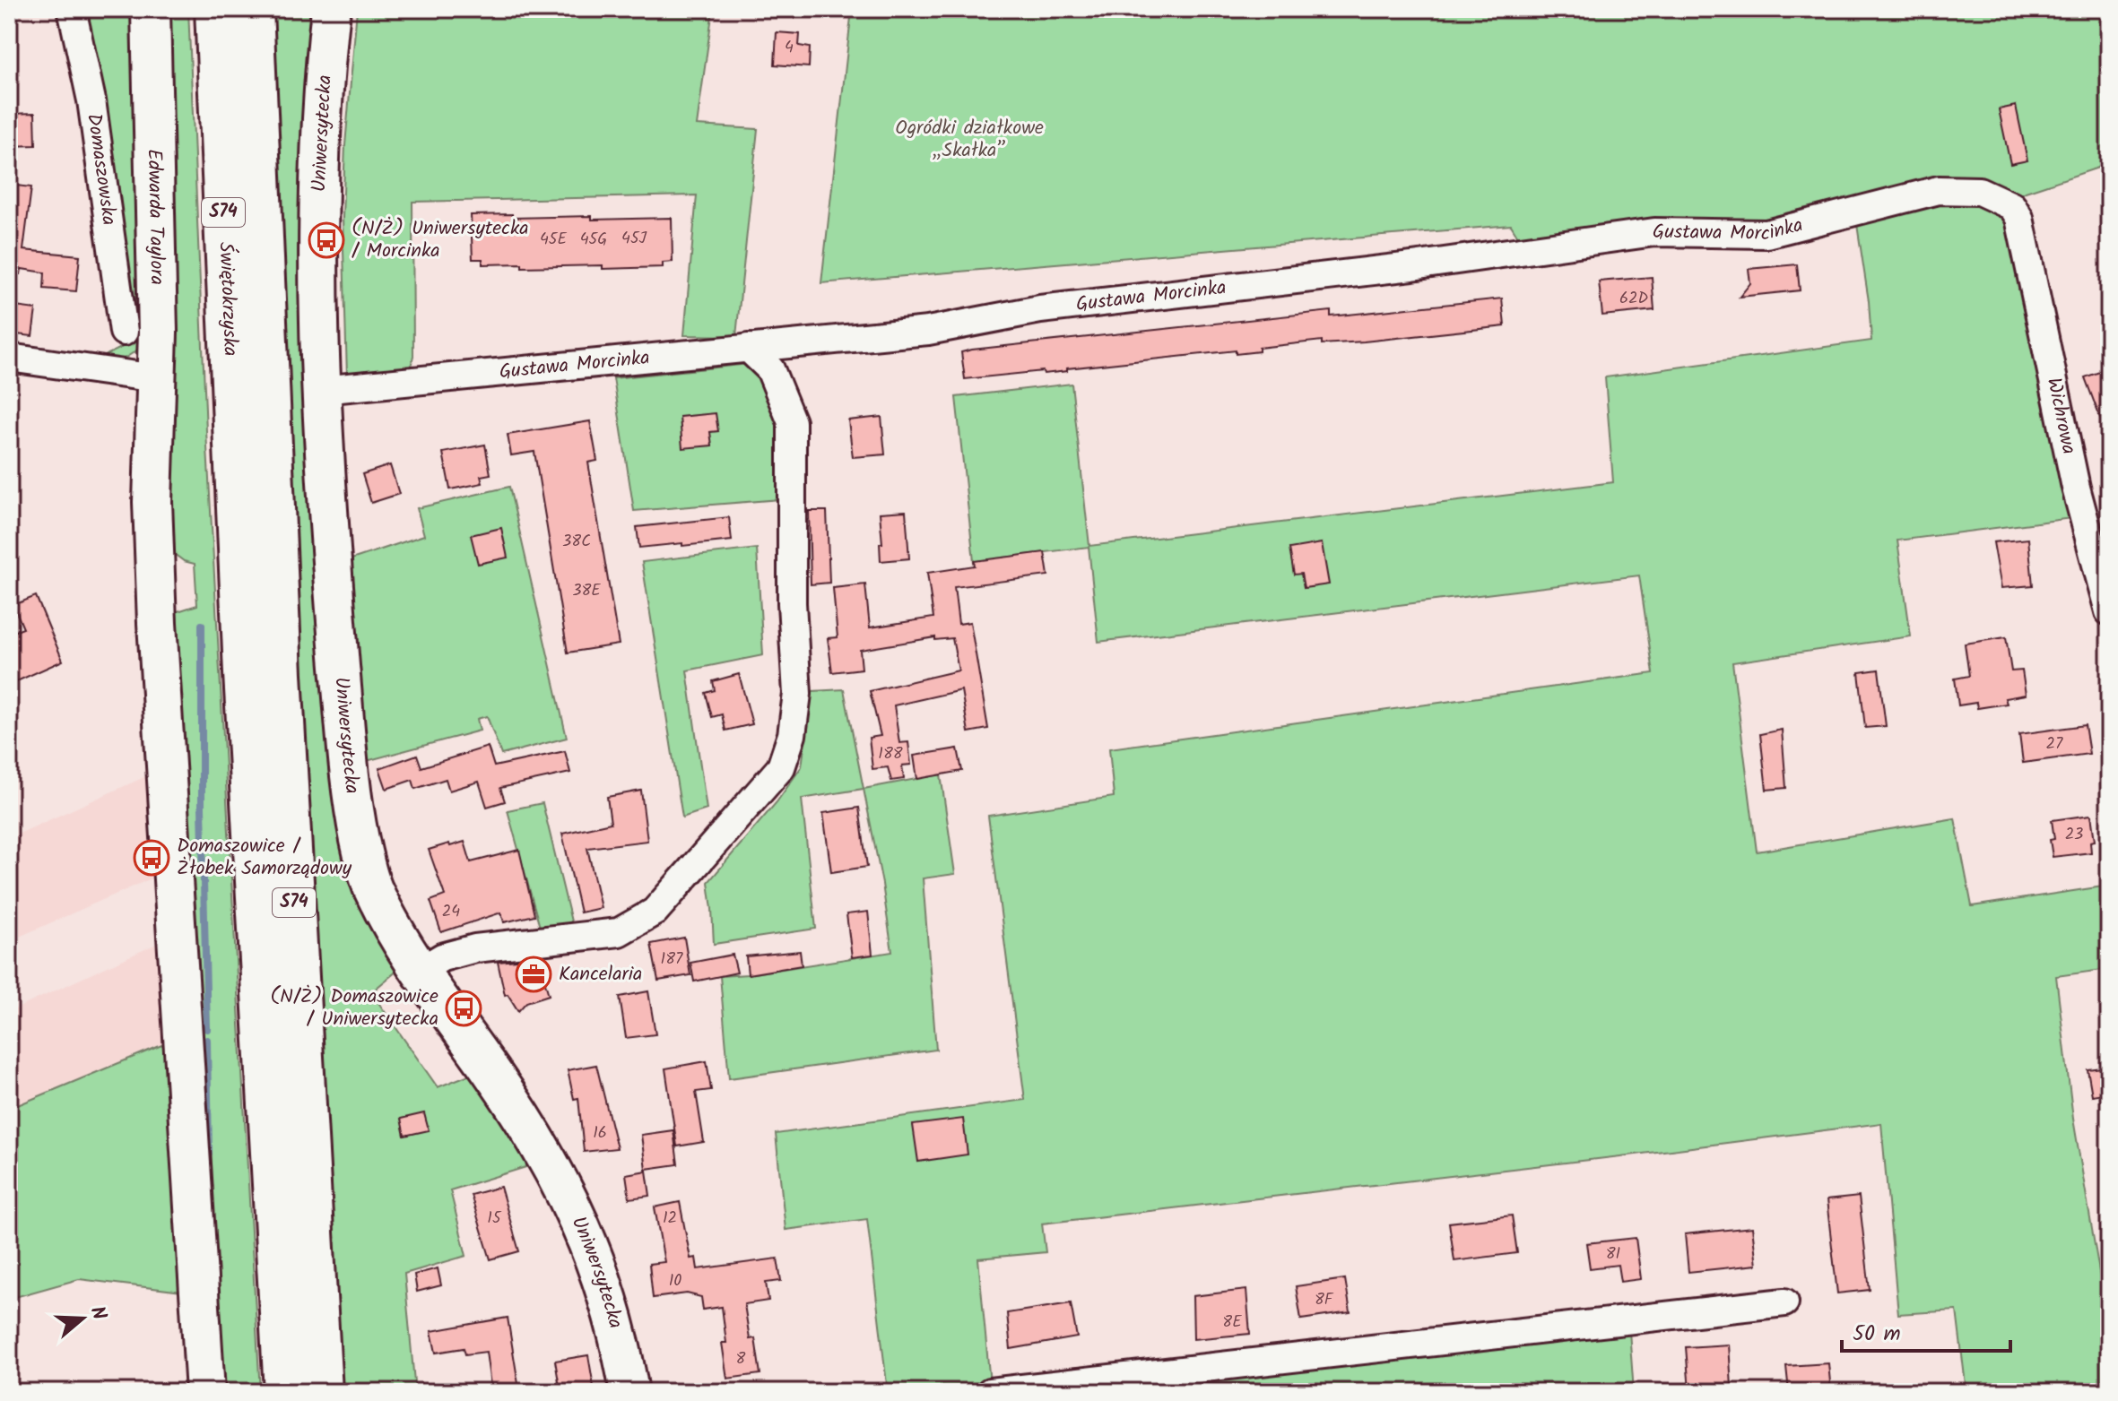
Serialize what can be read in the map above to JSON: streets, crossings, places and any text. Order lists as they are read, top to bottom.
{
  "streets": {
    "highway": ["S74", "Świętokrzyska"],
    "street": [
      "Uniwersytecka",
      "Domaszowska",
      "Edwarda Taylora",
      "Gustawa Morcinka",
      "Wichrowa"
    ]
  },
  "crossings": [
    ["Uniwersytecka", "Gustawa Morcinka"],
    ["S74", "Świętokrzyska"],
    ["Gustawa Morcinka", "Wichrowa"]
  ],
  "parks": ["Ogródki działkowe „Skałka”"],
  "places": {
    "bus stop": ["(N/Ż) Uniwersytecka / Morcinka", "Domaszowice / Żłobek Samorządowy", "(N/Ż) Domaszowice / Uniwersytecka"],
    "office": ["Kancelaria"]
  },
  "house_numbers": [
    "4",
    "45J",
    "45E",
    "45G",
    "62D",
    "38C",
    "38E",
    "27",
    "188",
    "23",
    "24",
    "187",
    "16",
    "15",
    "12",
    "8I",
    "10",
    "8F",
    "8E",
    "8"
  ],
  "scale_bar": "50 m",
  "north": "right"
}
